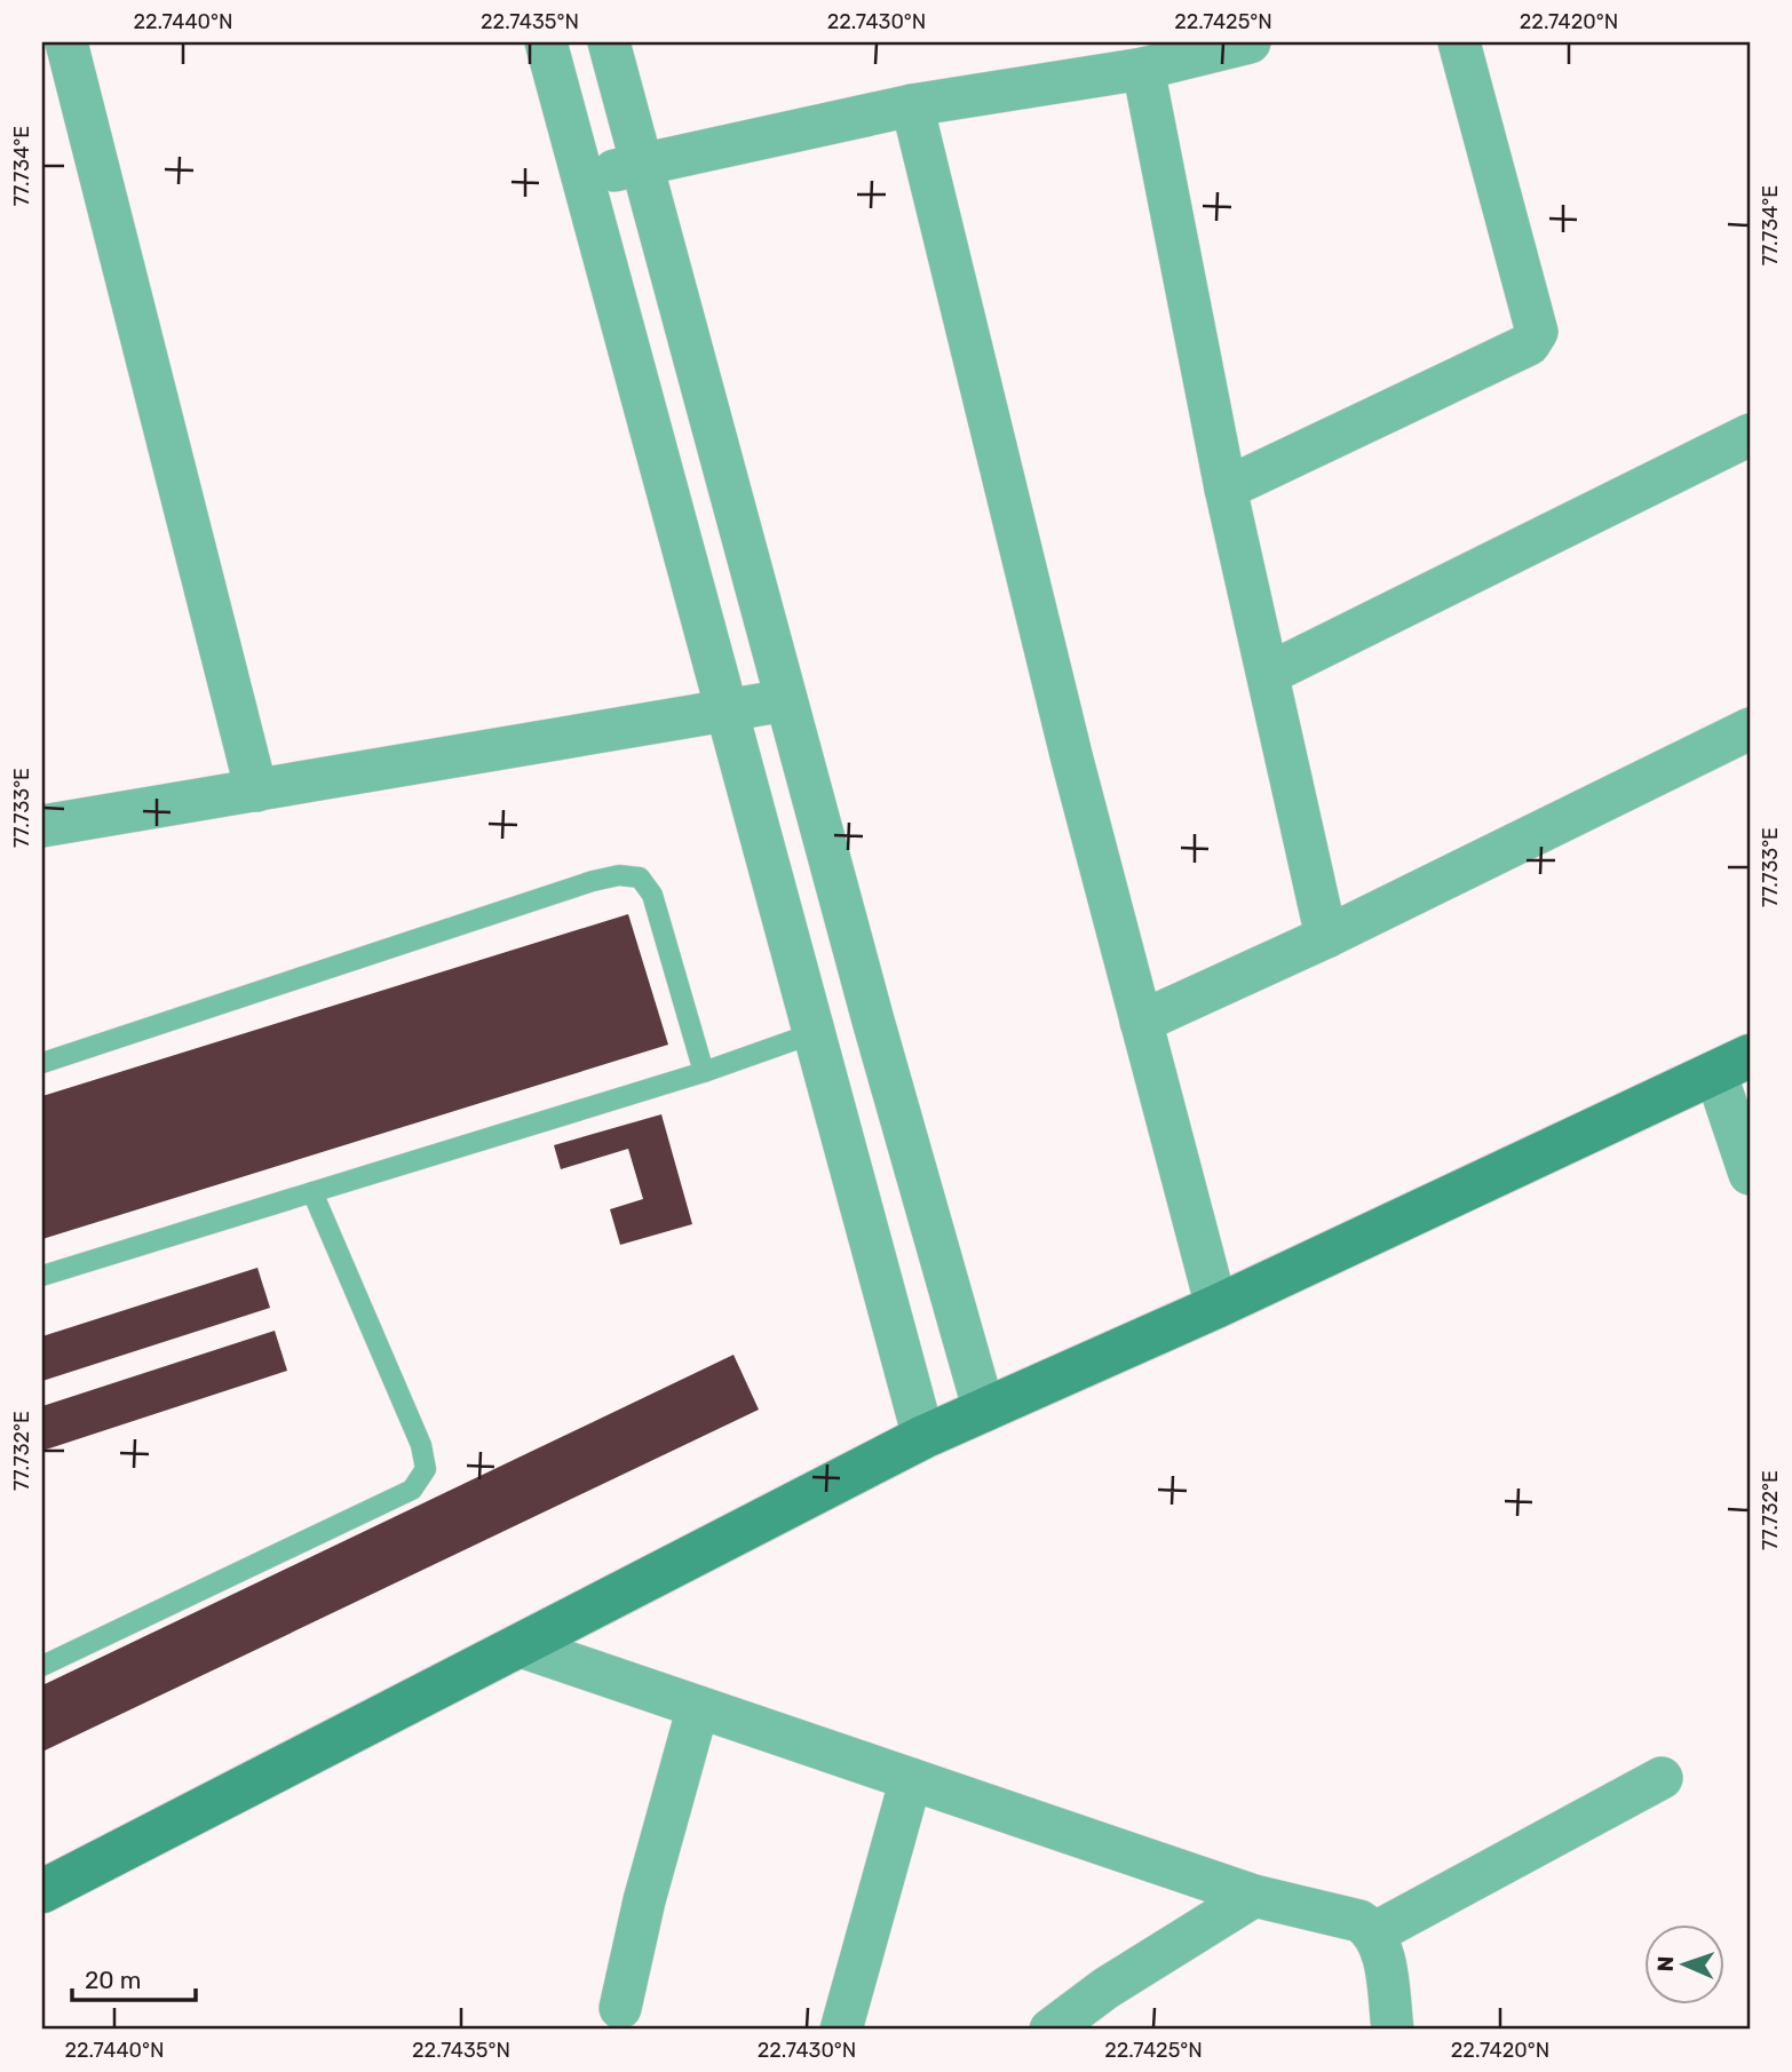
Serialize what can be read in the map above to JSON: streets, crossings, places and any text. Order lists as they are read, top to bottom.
{
  "scale_bar": "20 m",
  "north": "left",
  "coordinates": [
    "22.7440°N",
    "22.7435°N",
    "22.7430°N",
    "22.7425°N",
    "22.7420°N",
    "77.734°E",
    "77.733°E",
    "77.732°E"
  ]
}
